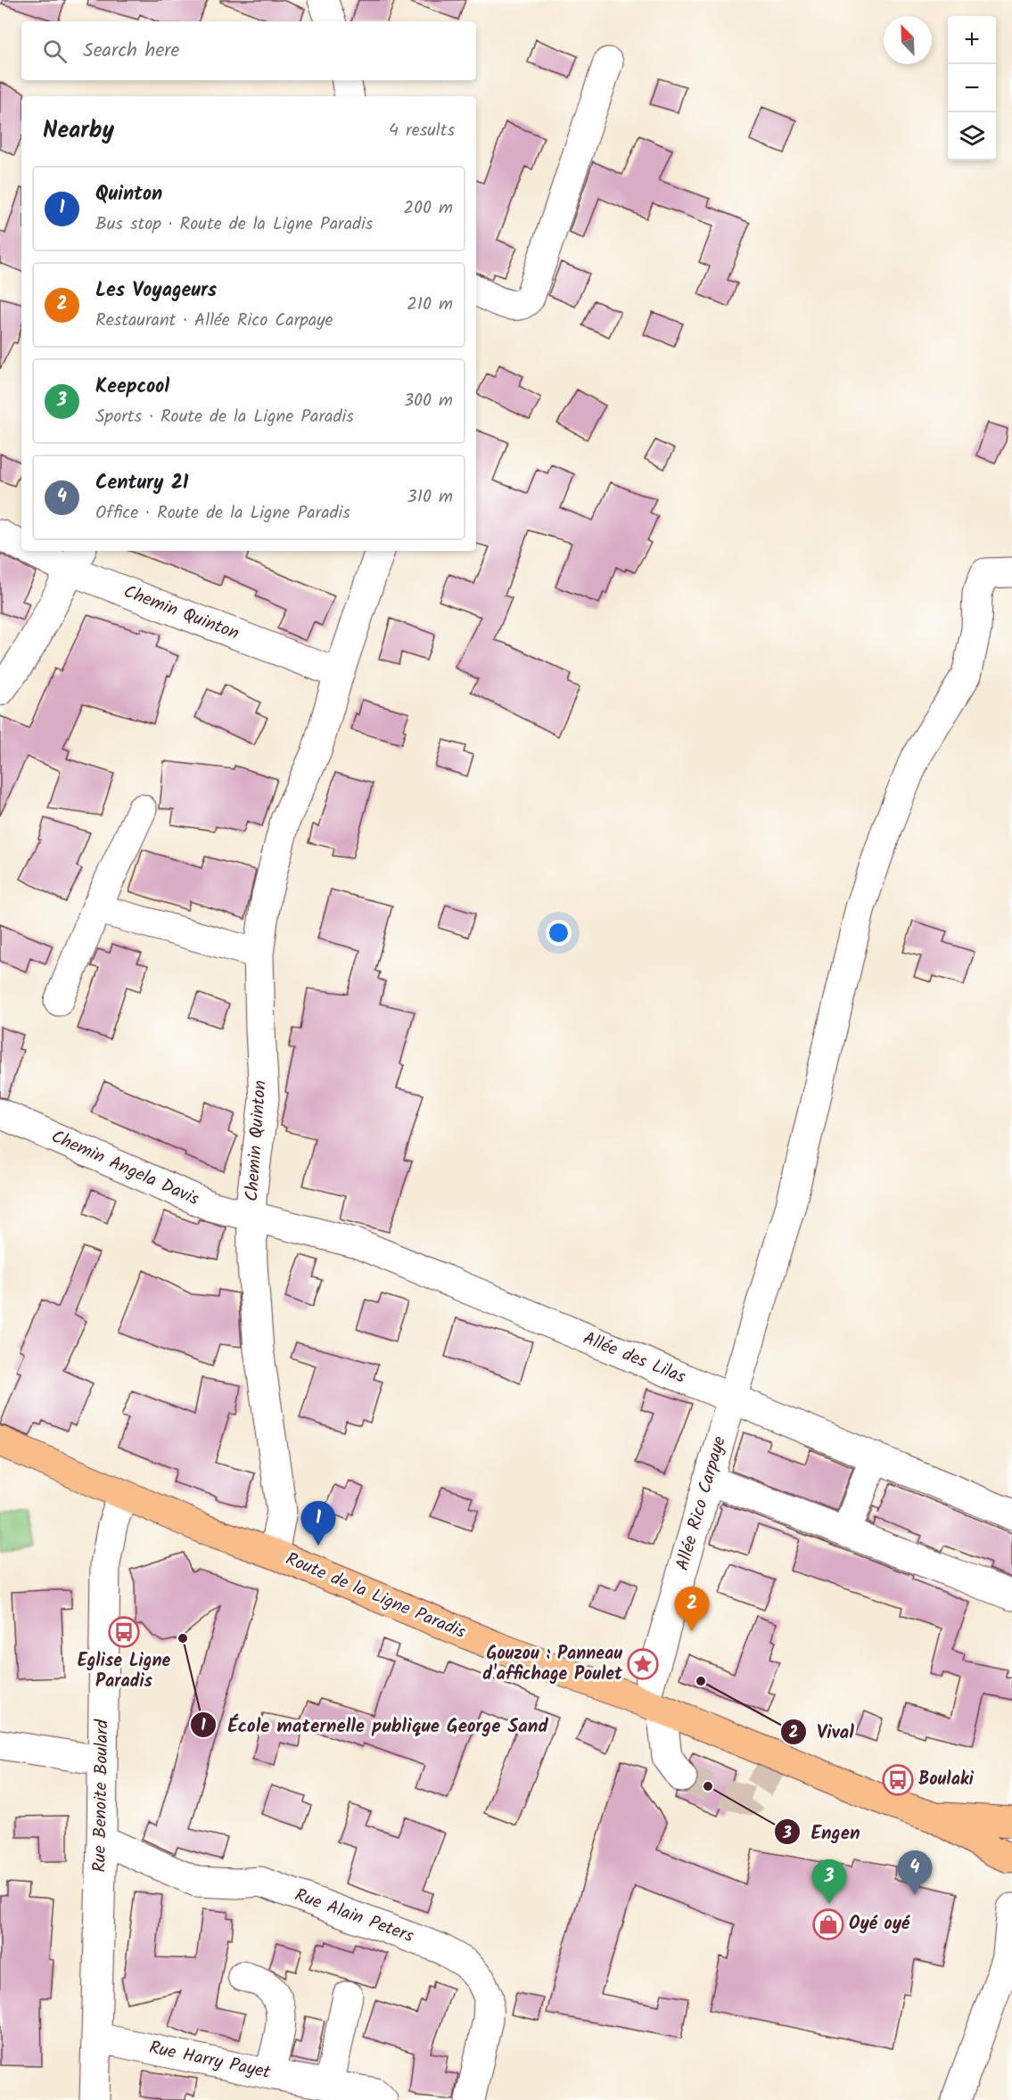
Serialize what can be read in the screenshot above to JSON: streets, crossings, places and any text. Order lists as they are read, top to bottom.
{
  "streets": {
    "main road": ["Route de la Ligne Paradis"],
    "street": [
      "Chemin Quinton",
      "Chemin Angela Davis",
      "Allée des Lilas",
      "Allée Rico Carpaye",
      "Rue Benoite Boulard",
      "Rue Alain Peters",
      "Rue Harry Payet"
    ]
  },
  "crossings": [
    ["Chemin Quinton", "Chemin Angela Davis"],
    ["Chemin Quinton", "Allée des Lilas"],
    ["Chemin Quinton", "Route de la Ligne Paradis"],
    ["Chemin Angela Davis", "Allée des Lilas"],
    ["Allée des Lilas", "Allée Rico Carpaye"],
    ["Allée Rico Carpaye", "Route de la Ligne Paradis"],
    ["Route de la Ligne Paradis", "Rue Benoite Boulard"],
    ["Rue Benoite Boulard", "Rue Alain Peters"],
    ["Rue Benoite Boulard", "Rue Harry Payet"]
  ],
  "places": {
    "bus stop": ["Eglise Ligne Paradis", "Boulaki"],
    "other": ["École maternelle publique George Sand", "Vival", "Engen"],
    "place": ["Gouzou : Panneau d'affichage Poulet"],
    "shop": ["Oyé oyé"]
  },
  "north": "top left",
  "page": {
    "map_buttons": ["+", "−"],
    "search": "Search here",
    "heading": ["Nearby", "4 results"],
    "list": [
      {
        "mark": "1",
        "name": "Quinton",
        "note": "Bus stop · Route de la Ligne Paradis",
        "value": "200 m"
      },
      {
        "mark": "2",
        "name": "Les Voyageurs",
        "note": "Restaurant · Allée Rico Carpaye",
        "value": "210 m"
      },
      {
        "mark": "3",
        "name": "Keepcool",
        "note": "Sports · Route de la Ligne Paradis",
        "value": "300 m"
      },
      {
        "mark": "4",
        "name": "Century 21",
        "note": "Office · Route de la Ligne Paradis",
        "value": "310 m"
      }
    ],
    "pins": [
      "1",
      "2",
      "4",
      "3"
    ]
  }
}
